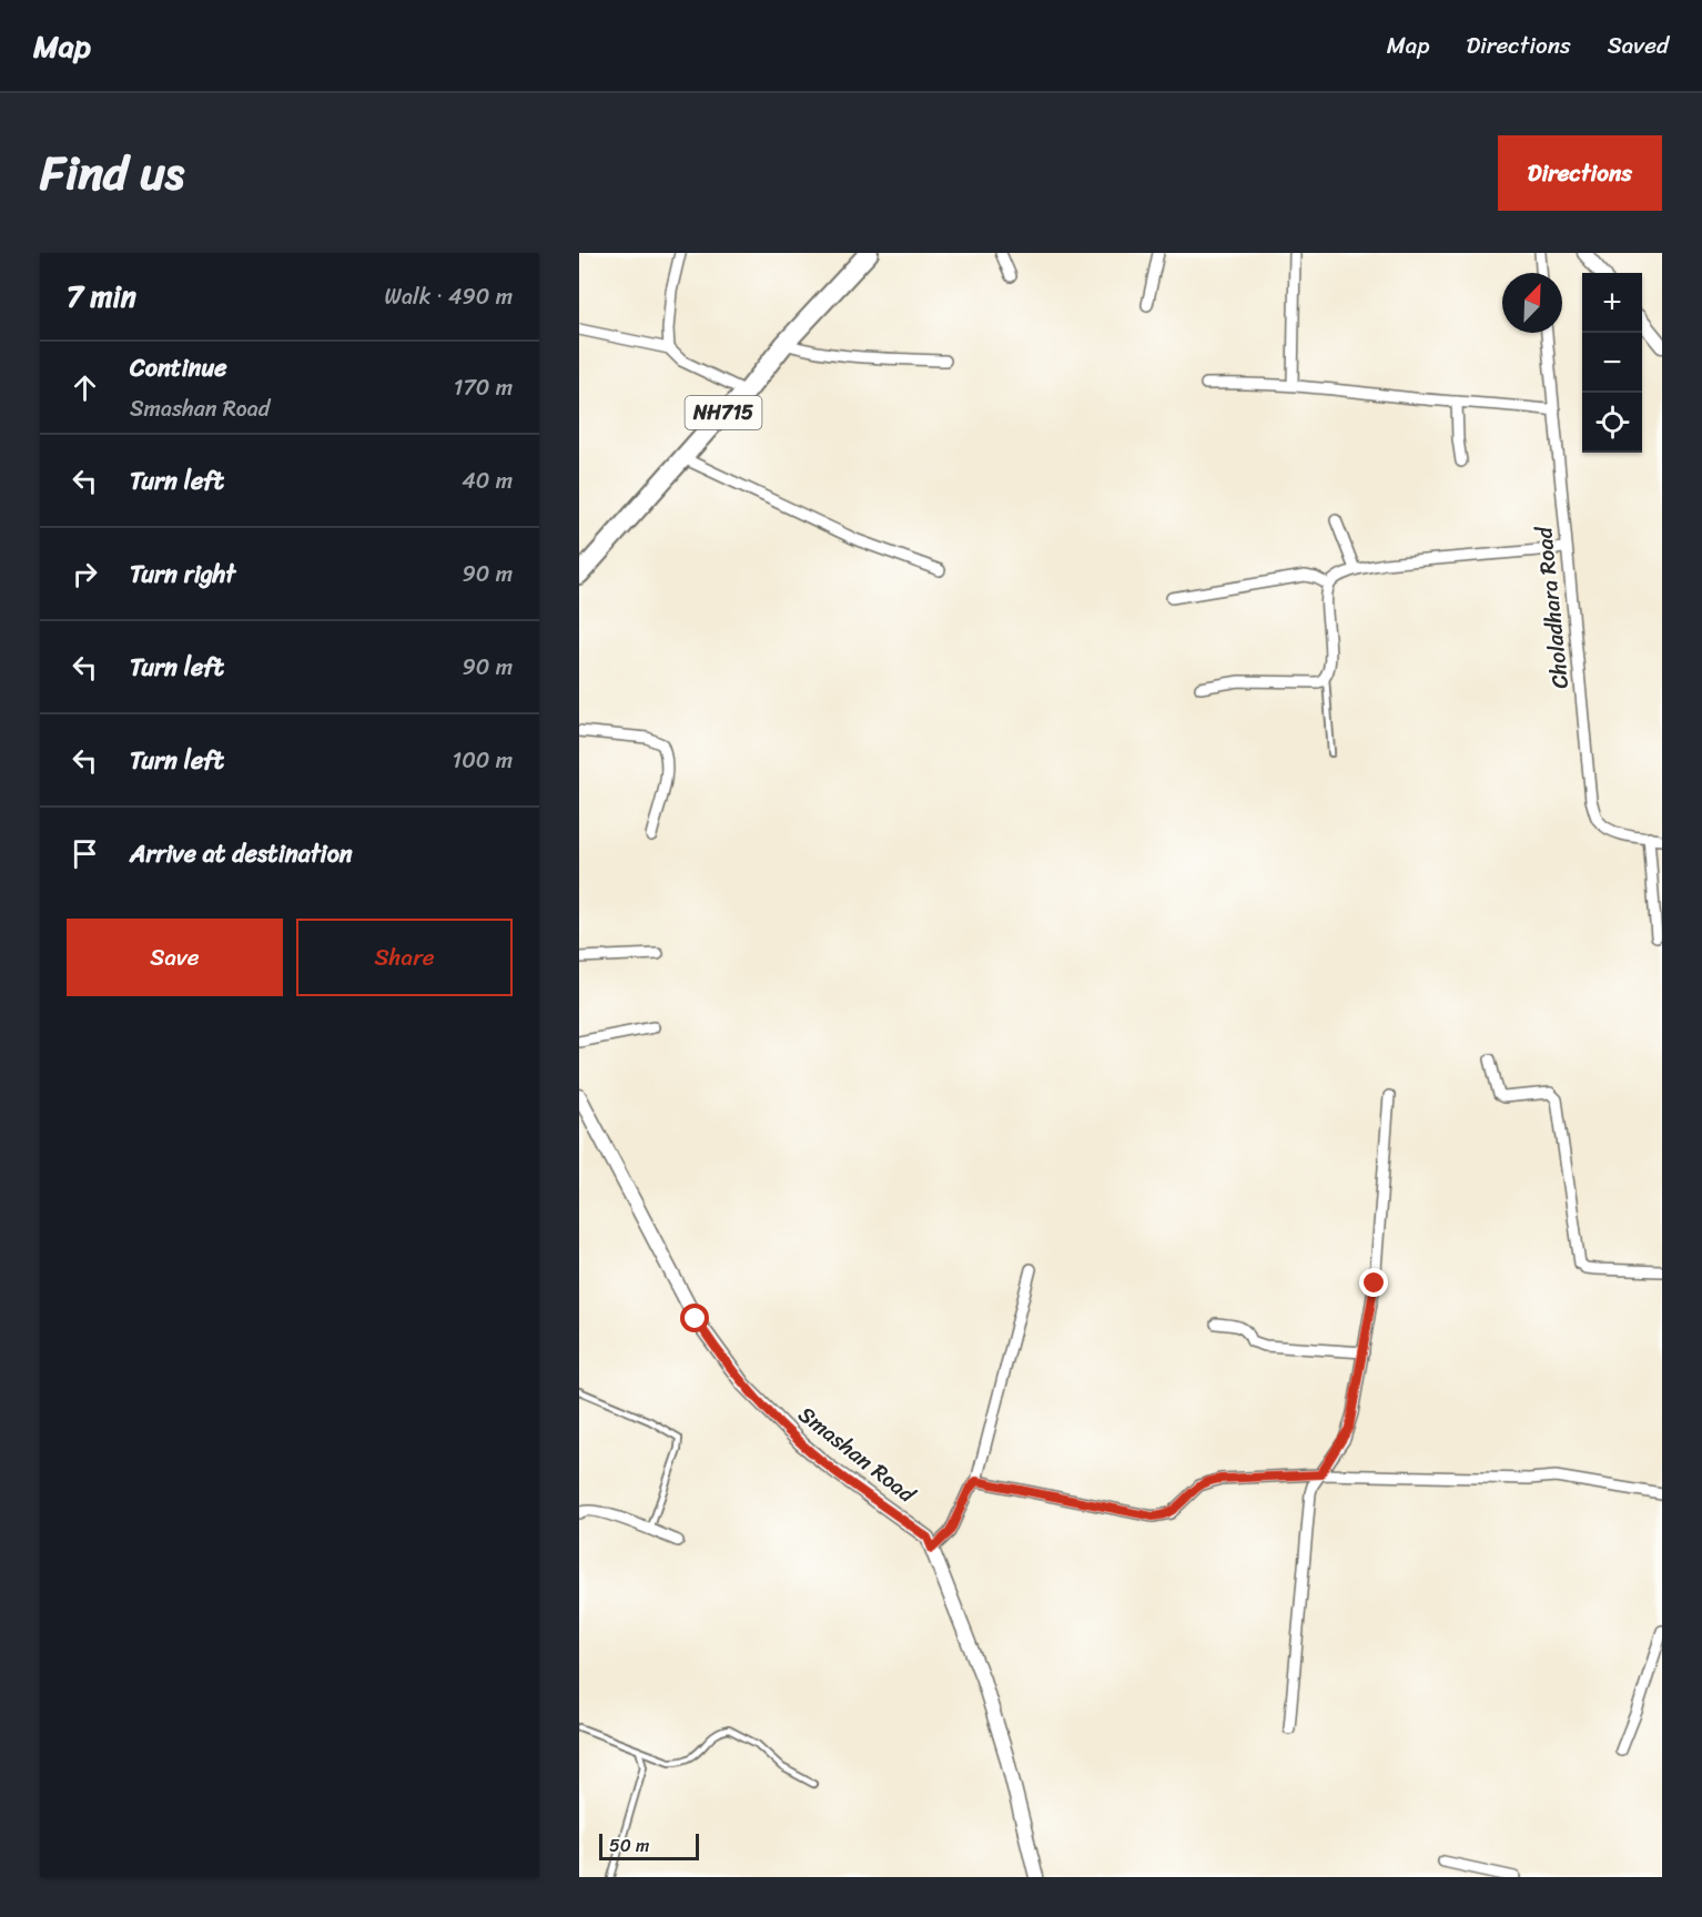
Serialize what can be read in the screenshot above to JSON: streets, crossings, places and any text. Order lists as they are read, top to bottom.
{
  "streets": {
    "highway": ["NH715"],
    "street": ["Choladhara Road", "Smashan Road"]
  },
  "scale_bar": "50 m",
  "north": "top right",
  "page": {
    "header": "Map",
    "nav": ["Map", "Directions", "Saved"],
    "title": "Find us",
    "buttons": [
      "Directions",
      ["Save", "Share"]
    ],
    "heading": ["7 min", "Walk · 490 m"],
    "map_buttons": ["+", "−"],
    "list": [
      ["Continue", "Smashan Road", "170 m"],
      ["Turn left", "40 m"],
      ["Turn right", "90 m"],
      ["Turn left", "90 m"],
      ["Turn left", "100 m"],
      "Arrive at destination"
    ],
    "scale": "50 m"
  }
}
